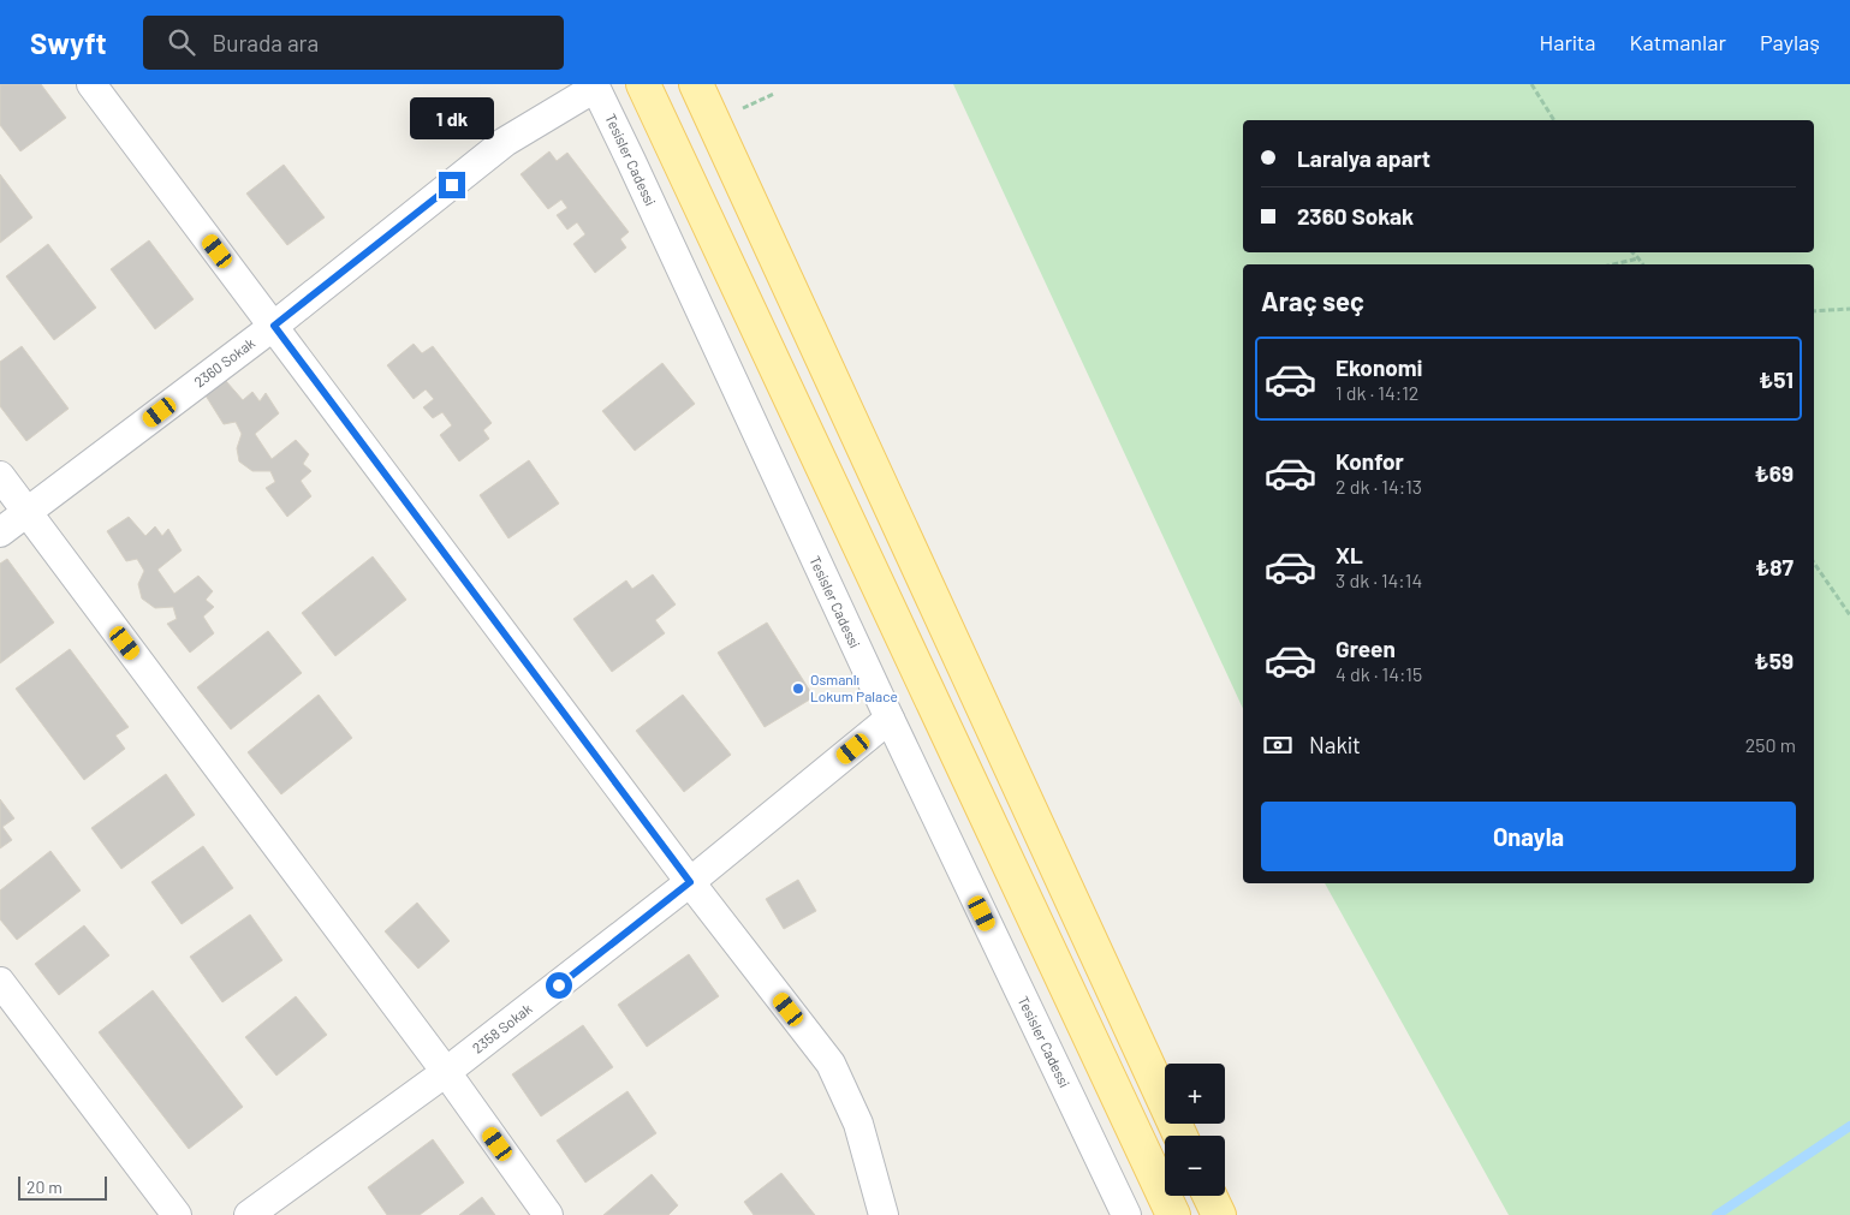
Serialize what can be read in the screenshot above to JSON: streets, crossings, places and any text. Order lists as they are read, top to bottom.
{
  "streets": {
    "street": ["Tesisler Cadessi", "2360 Sokak", "2358 Sokak"]
  },
  "crossings": [
    ["Tesisler Cadessi", "2360 Sokak"],
    ["Tesisler Cadessi", "2358 Sokak"]
  ],
  "places": ["Osmanlı Lokum Palace"],
  "scale_bar": "20 m",
  "page": {
    "header": "Swyft",
    "search": "Burada ara",
    "nav": ["Harita", "Katmanlar", "Paylaş"],
    "bubble": "1 dk",
    "banner": ["Laralya apart", "2360 Sokak"],
    "heading": "Araç seç",
    "list": [
      {
        "name": "Ekonomi",
        "note": "1 dk · 14:12",
        "value": "₺51"
      },
      {
        "name": "Konfor",
        "note": "2 dk · 14:13",
        "value": "₺69"
      },
      {
        "name": "XL",
        "note": "3 dk · 14:14",
        "value": "₺87"
      },
      {
        "name": "Green",
        "note": "4 dk · 14:15",
        "value": "₺59"
      }
    ],
    "pay": ["Nakit", "250 m"],
    "buttons": "Onayla",
    "map_buttons": ["+", "−"],
    "scale": "20 m"
  }
}
